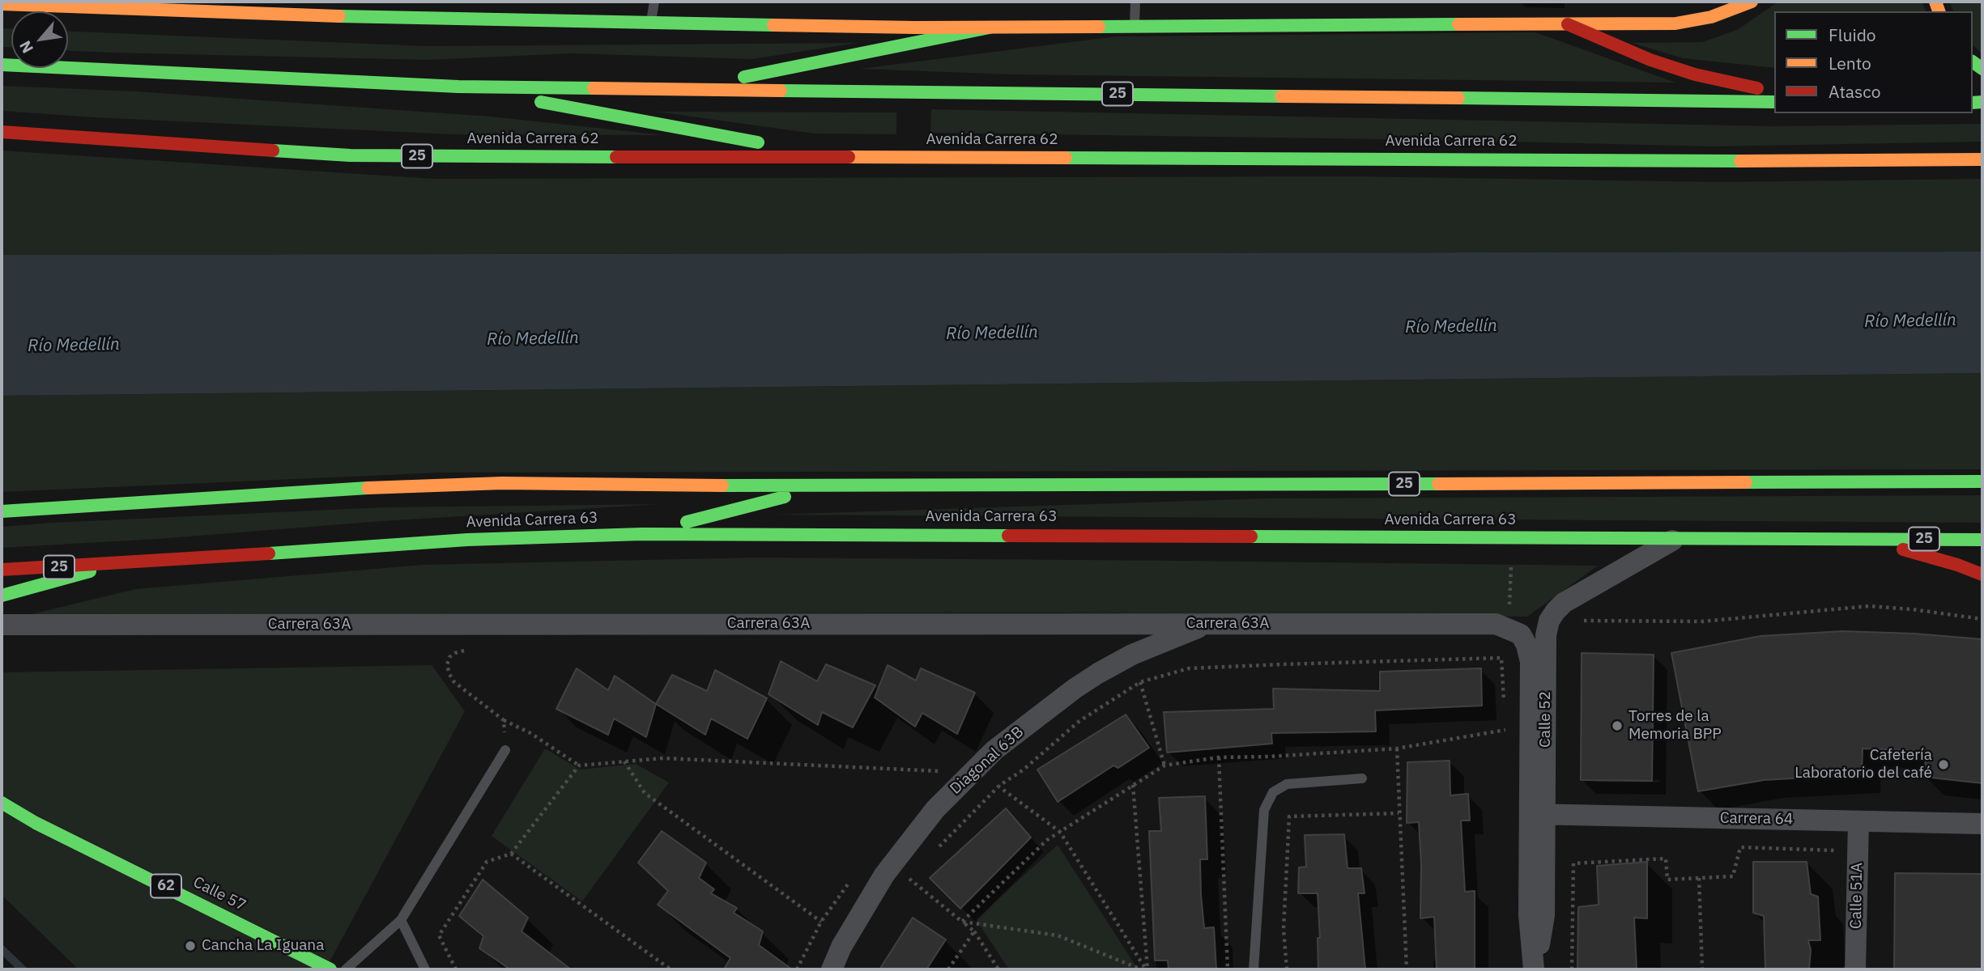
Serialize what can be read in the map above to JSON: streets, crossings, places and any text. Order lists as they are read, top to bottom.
{
  "streets": {
    "main road": [
      "25",
      "Avenida Carrera 62",
      "Avenida Carrera 63",
      "62",
      "Calle 57"
    ],
    "street": [
      "Carrera 63A",
      "Calle 52",
      "Diagonal 63B",
      "Carrera 64",
      "Calle 51A"
    ]
  },
  "crossings": [
    ["Carrera 63A", "Calle 52"],
    ["Carrera 63A", "Diagonal 63B"],
    ["Calle 52", "Carrera 64"],
    ["Carrera 64", "Calle 51A"]
  ],
  "water": ["Río Medellín"],
  "places": ["Torres de la Memoria BPP", "Cafetería Laboratorio del café", "Cancha La Iguana"],
  "legend": ["Fluido", "Lento", "Atasco"],
  "north": "bottom left"
}
